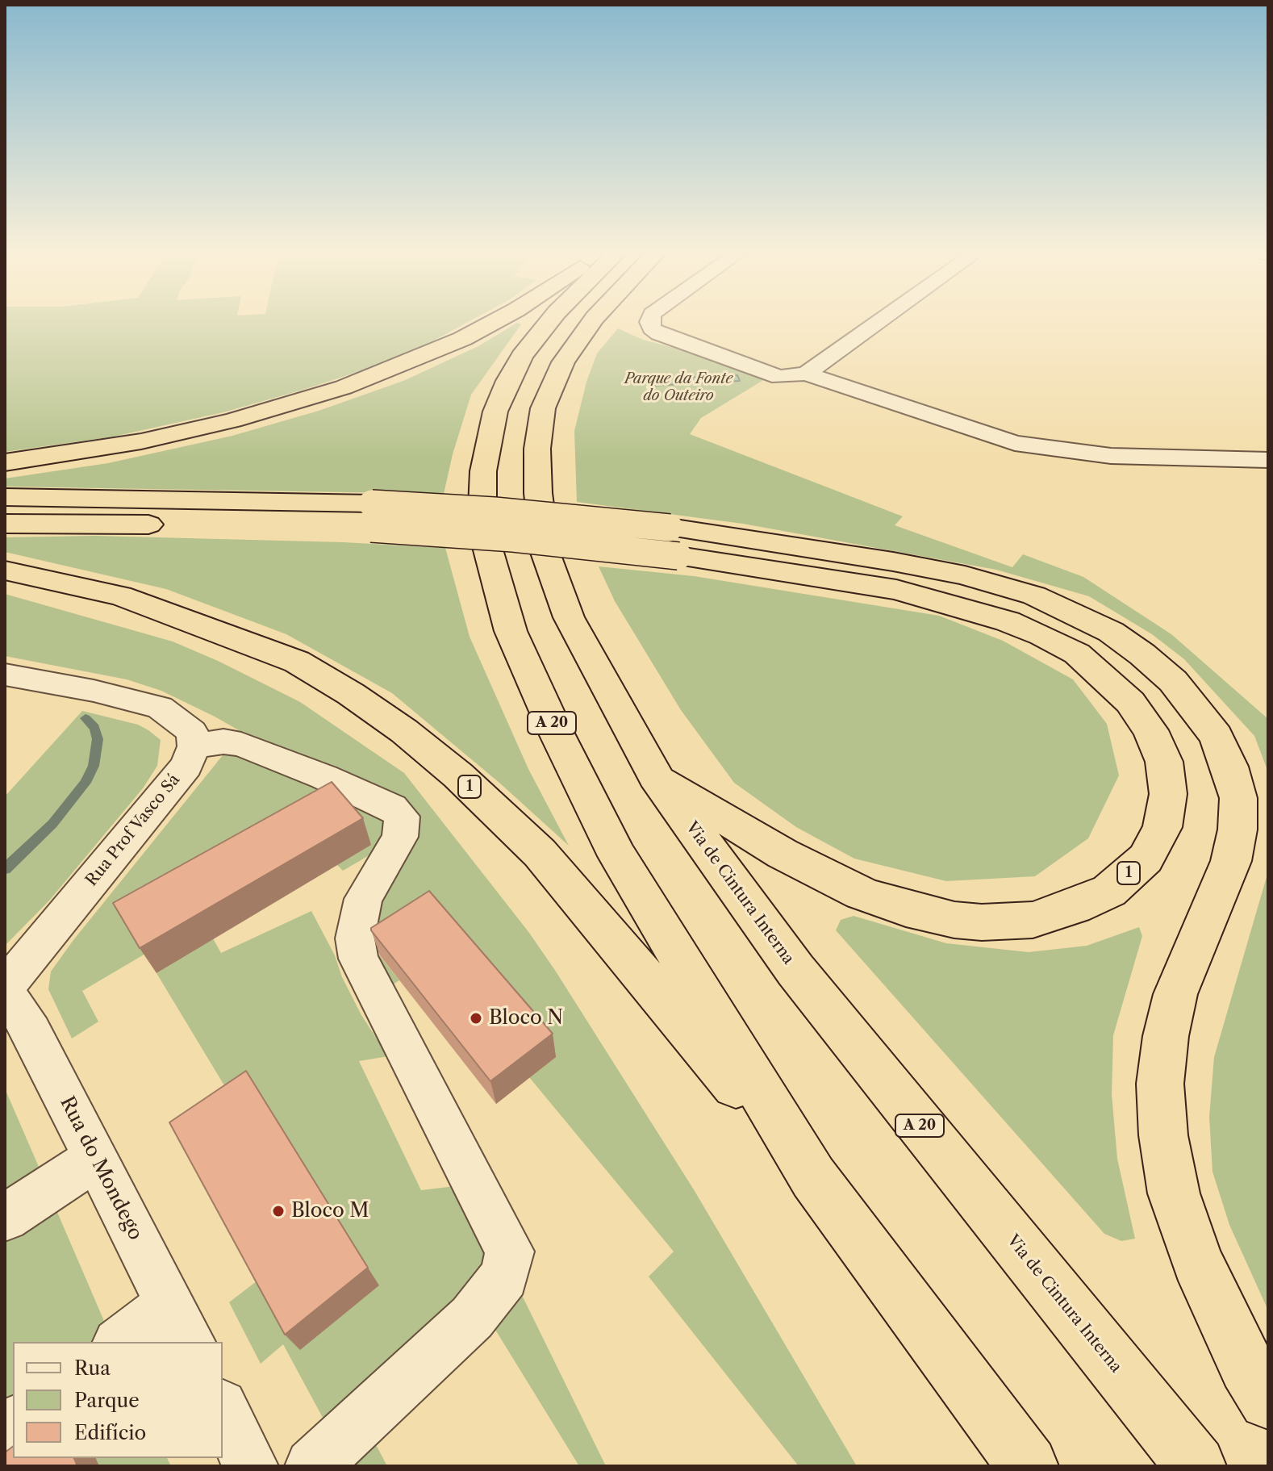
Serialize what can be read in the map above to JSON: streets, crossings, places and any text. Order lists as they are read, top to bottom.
{
  "streets": {
    "highway": ["A 20", "1", "Via de Cintura Interna"],
    "street": ["Rua Prof Vasco Sá", "Rua do Mondego"]
  },
  "crossings": [
    ["A 20", "1"],
    ["1", "Via de Cintura Interna"]
  ],
  "parks": ["Parque da Fonte do Outeiro"],
  "places": ["Bloco N", "Bloco M"],
  "legend": ["Rua", "Parque", "Edifício"]
}
